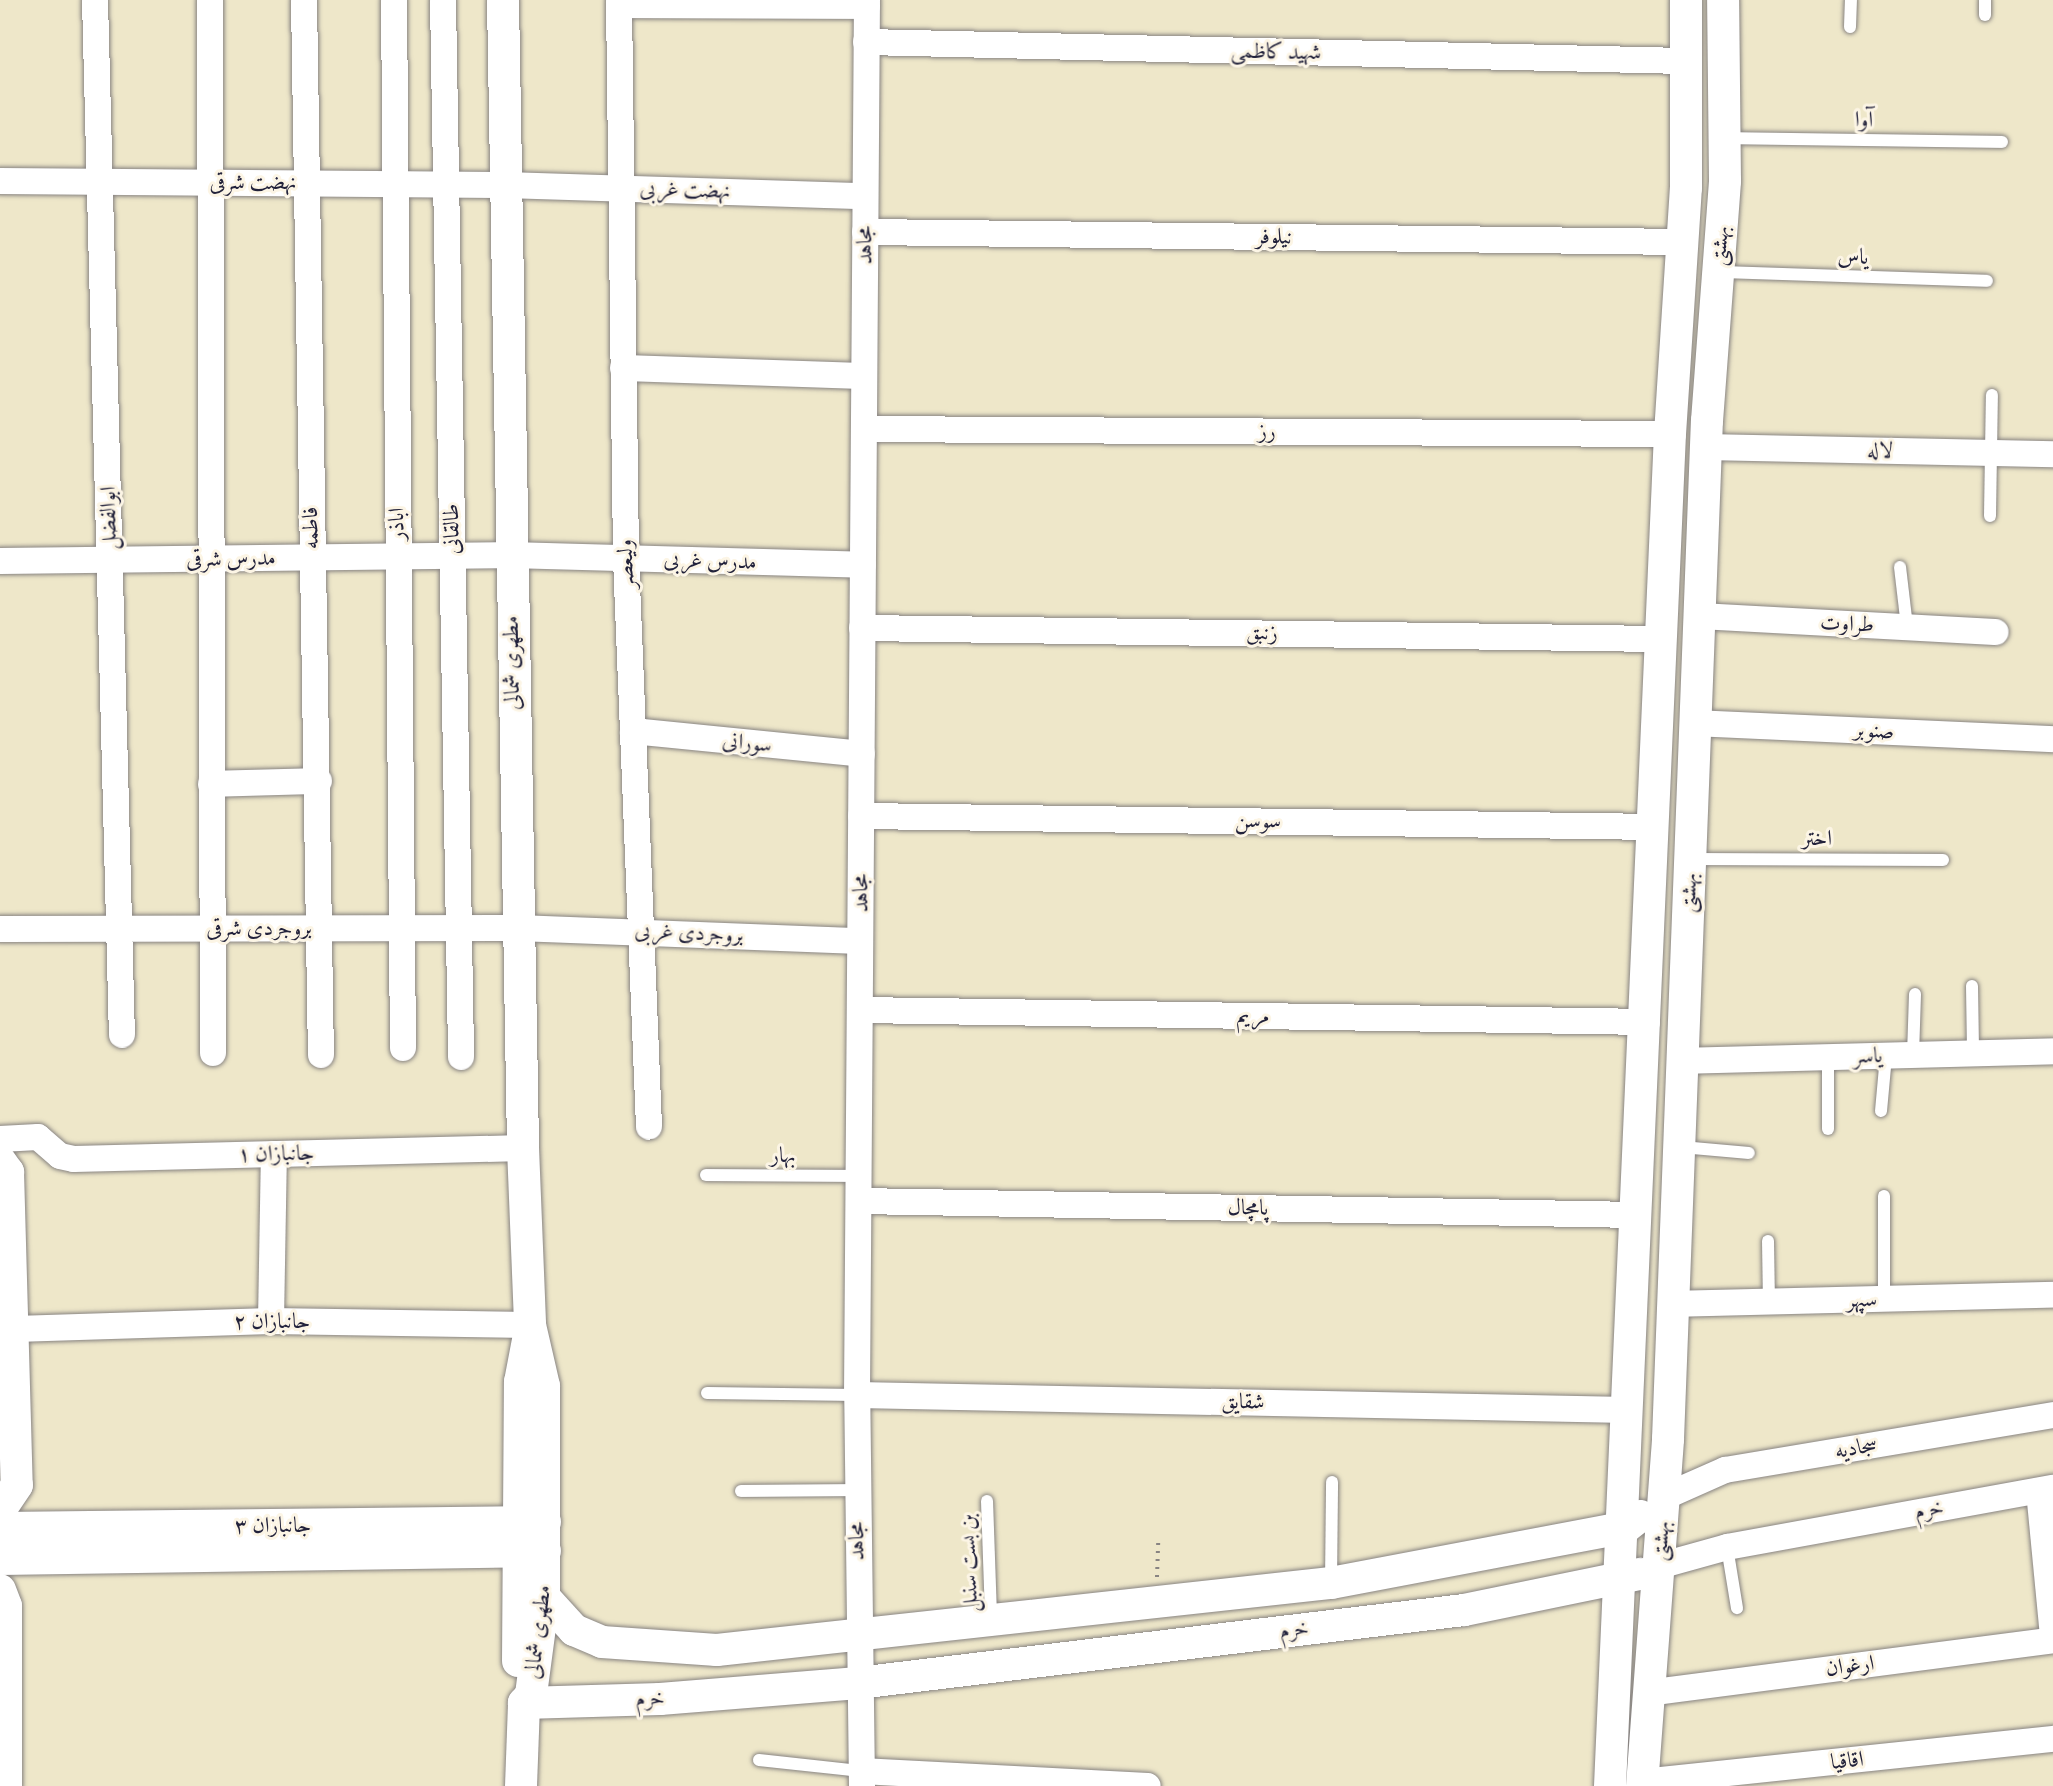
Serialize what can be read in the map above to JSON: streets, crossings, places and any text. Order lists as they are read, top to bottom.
{
  "streets": {
    "street": [
      "شهید کاظمی",
      "نهضت شرقی",
      "نهضت غربی",
      "نیلوفر",
      "مجاهد",
      "بهشتی",
      "رز",
      "لاله",
      "ابوالفضل",
      "اباذر",
      "فاطمه",
      "طالقانی",
      "مدرس شرقی",
      "مدرس غربی",
      "ولیعصر",
      "طراوت",
      "زنبق",
      "مطهری شمالی",
      "صنوبر",
      "سورانی",
      "سوسن",
      "بروجردی شرقی",
      "بروجردی غربی",
      "مریم",
      "یاسر",
      "جانبازان ۱",
      "پامچال",
      "سپهر",
      "جانبازان ۲",
      "شقایق",
      "سجادیه",
      "خرم",
      "جانبازان ۳",
      "ارغوان",
      "اقاقیا"
    ],
    "lane": [
      "آوا",
      "یاس",
      "اختر",
      "بهار",
      "بن بست سنبل"
    ]
  },
  "crossings": [
    ["شهید کاظمی", "مجاهد"],
    ["شهید کاظمی", "بهشتی"],
    ["آوا", "بهشتی"],
    ["نهضت شرقی", "نهضت غربی"],
    ["نهضت شرقی", "ابوالفضل"],
    ["نهضت شرقی", "اباذر"],
    ["نهضت شرقی", "فاطمه"],
    ["نهضت شرقی", "طالقانی"],
    ["نهضت شرقی", "مطهری شمالی"],
    ["نهضت غربی", "مجاهد"],
    ["نهضت غربی", "ولیعصر"],
    ["نهضت غربی", "مطهری شمالی"],
    ["نیلوفر", "مجاهد"],
    ["نیلوفر", "بهشتی"],
    ["مجاهد", "رز"],
    ["مجاهد", "مدرس غربی"],
    ["مجاهد", "زنبق"],
    ["مجاهد", "سورانی"],
    ["مجاهد", "سوسن"],
    ["مجاهد", "بروجردی غربی"],
    ["مجاهد", "مریم"],
    ["مجاهد", "بهار"],
    ["مجاهد", "پامچال"],
    ["مجاهد", "شقایق"],
    ["مجاهد", "خرم"],
    ["بهشتی", "یاس"],
    ["بهشتی", "رز"],
    ["بهشتی", "لاله"],
    ["بهشتی", "طراوت"],
    ["بهشتی", "زنبق"],
    ["بهشتی", "صنوبر"],
    ["بهشتی", "سوسن"],
    ["بهشتی", "اختر"],
    ["بهشتی", "مریم"],
    ["بهشتی", "یاسر"],
    ["بهشتی", "پامچال"],
    ["بهشتی", "سپهر"],
    ["بهشتی", "شقایق"],
    ["بهشتی", "سجادیه"],
    ["بهشتی", "خرم"],
    ["بهشتی", "ارغوان"],
    ["بهشتی", "اقاقیا"],
    ["ابوالفضل", "مدرس شرقی"],
    ["ابوالفضل", "بروجردی شرقی"],
    ["اباذر", "مدرس شرقی"],
    ["اباذر", "بروجردی شرقی"],
    ["فاطمه", "مدرس شرقی"],
    ["فاطمه", "بروجردی شرقی"],
    ["طالقانی", "مدرس شرقی"],
    ["طالقانی", "بروجردی شرقی"],
    ["مدرس شرقی", "مدرس غربی"],
    ["مدرس شرقی", "مطهری شمالی"],
    ["مدرس غربی", "ولیعصر"],
    ["مدرس غربی", "مطهری شمالی"],
    ["ولیعصر", "سورانی"],
    ["ولیعصر", "بروجردی غربی"],
    ["مطهری شمالی", "بروجردی شرقی"],
    ["مطهری شمالی", "بروجردی غربی"],
    ["مطهری شمالی", "جانبازان ۱"],
    ["مطهری شمالی", "جانبازان ۲"],
    ["مطهری شمالی", "خرم"],
    ["مطهری شمالی", "جانبازان ۳"],
    ["بروجردی شرقی", "بروجردی غربی"],
    ["بهار", "پامچال"],
    ["سجادیه", "خرم"],
    ["خرم", "بن بست سنبل"]
  ]
}
